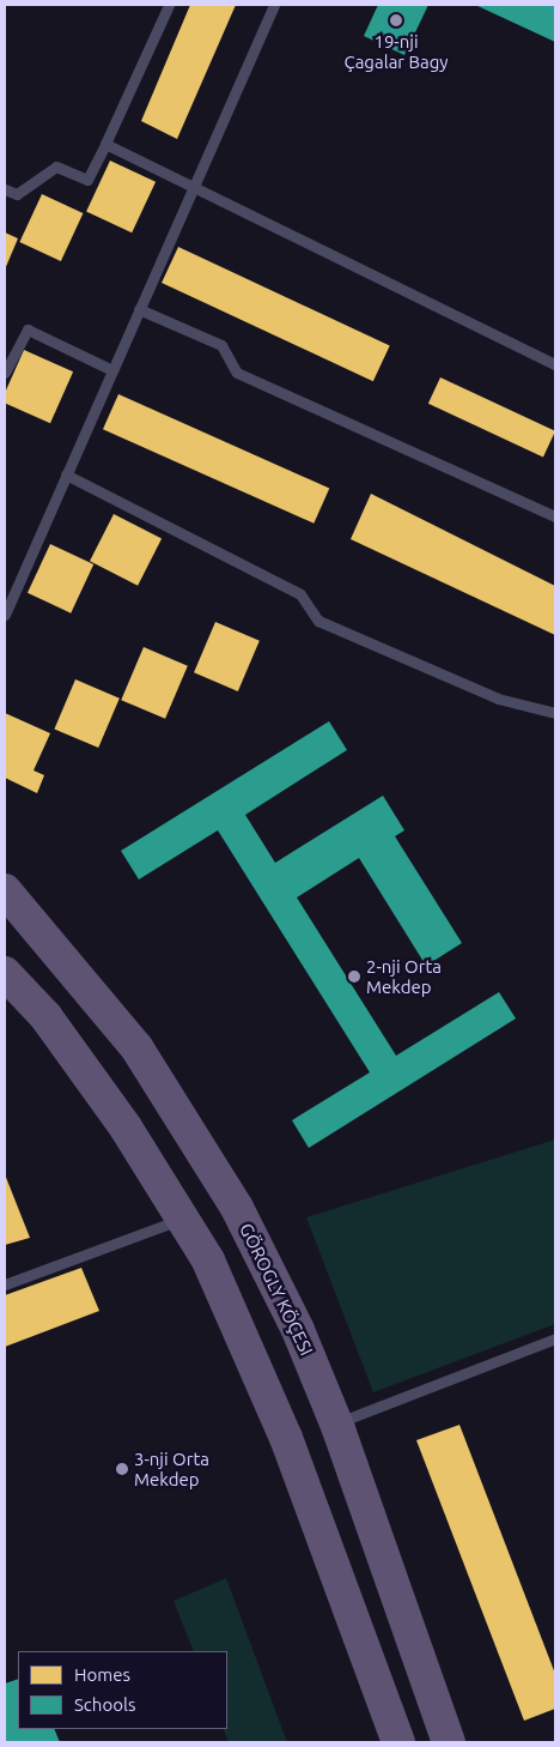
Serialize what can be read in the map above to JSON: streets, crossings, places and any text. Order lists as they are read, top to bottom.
{
  "streets": {
    "main road": ["GÖROGLY KÖÇESI"]
  },
  "places": ["19-nji Çagalar Bagy", "2-nji Orta Mekdep", "3-nji Orta Mekdep"],
  "legend": ["Homes", "Schools"]
}
